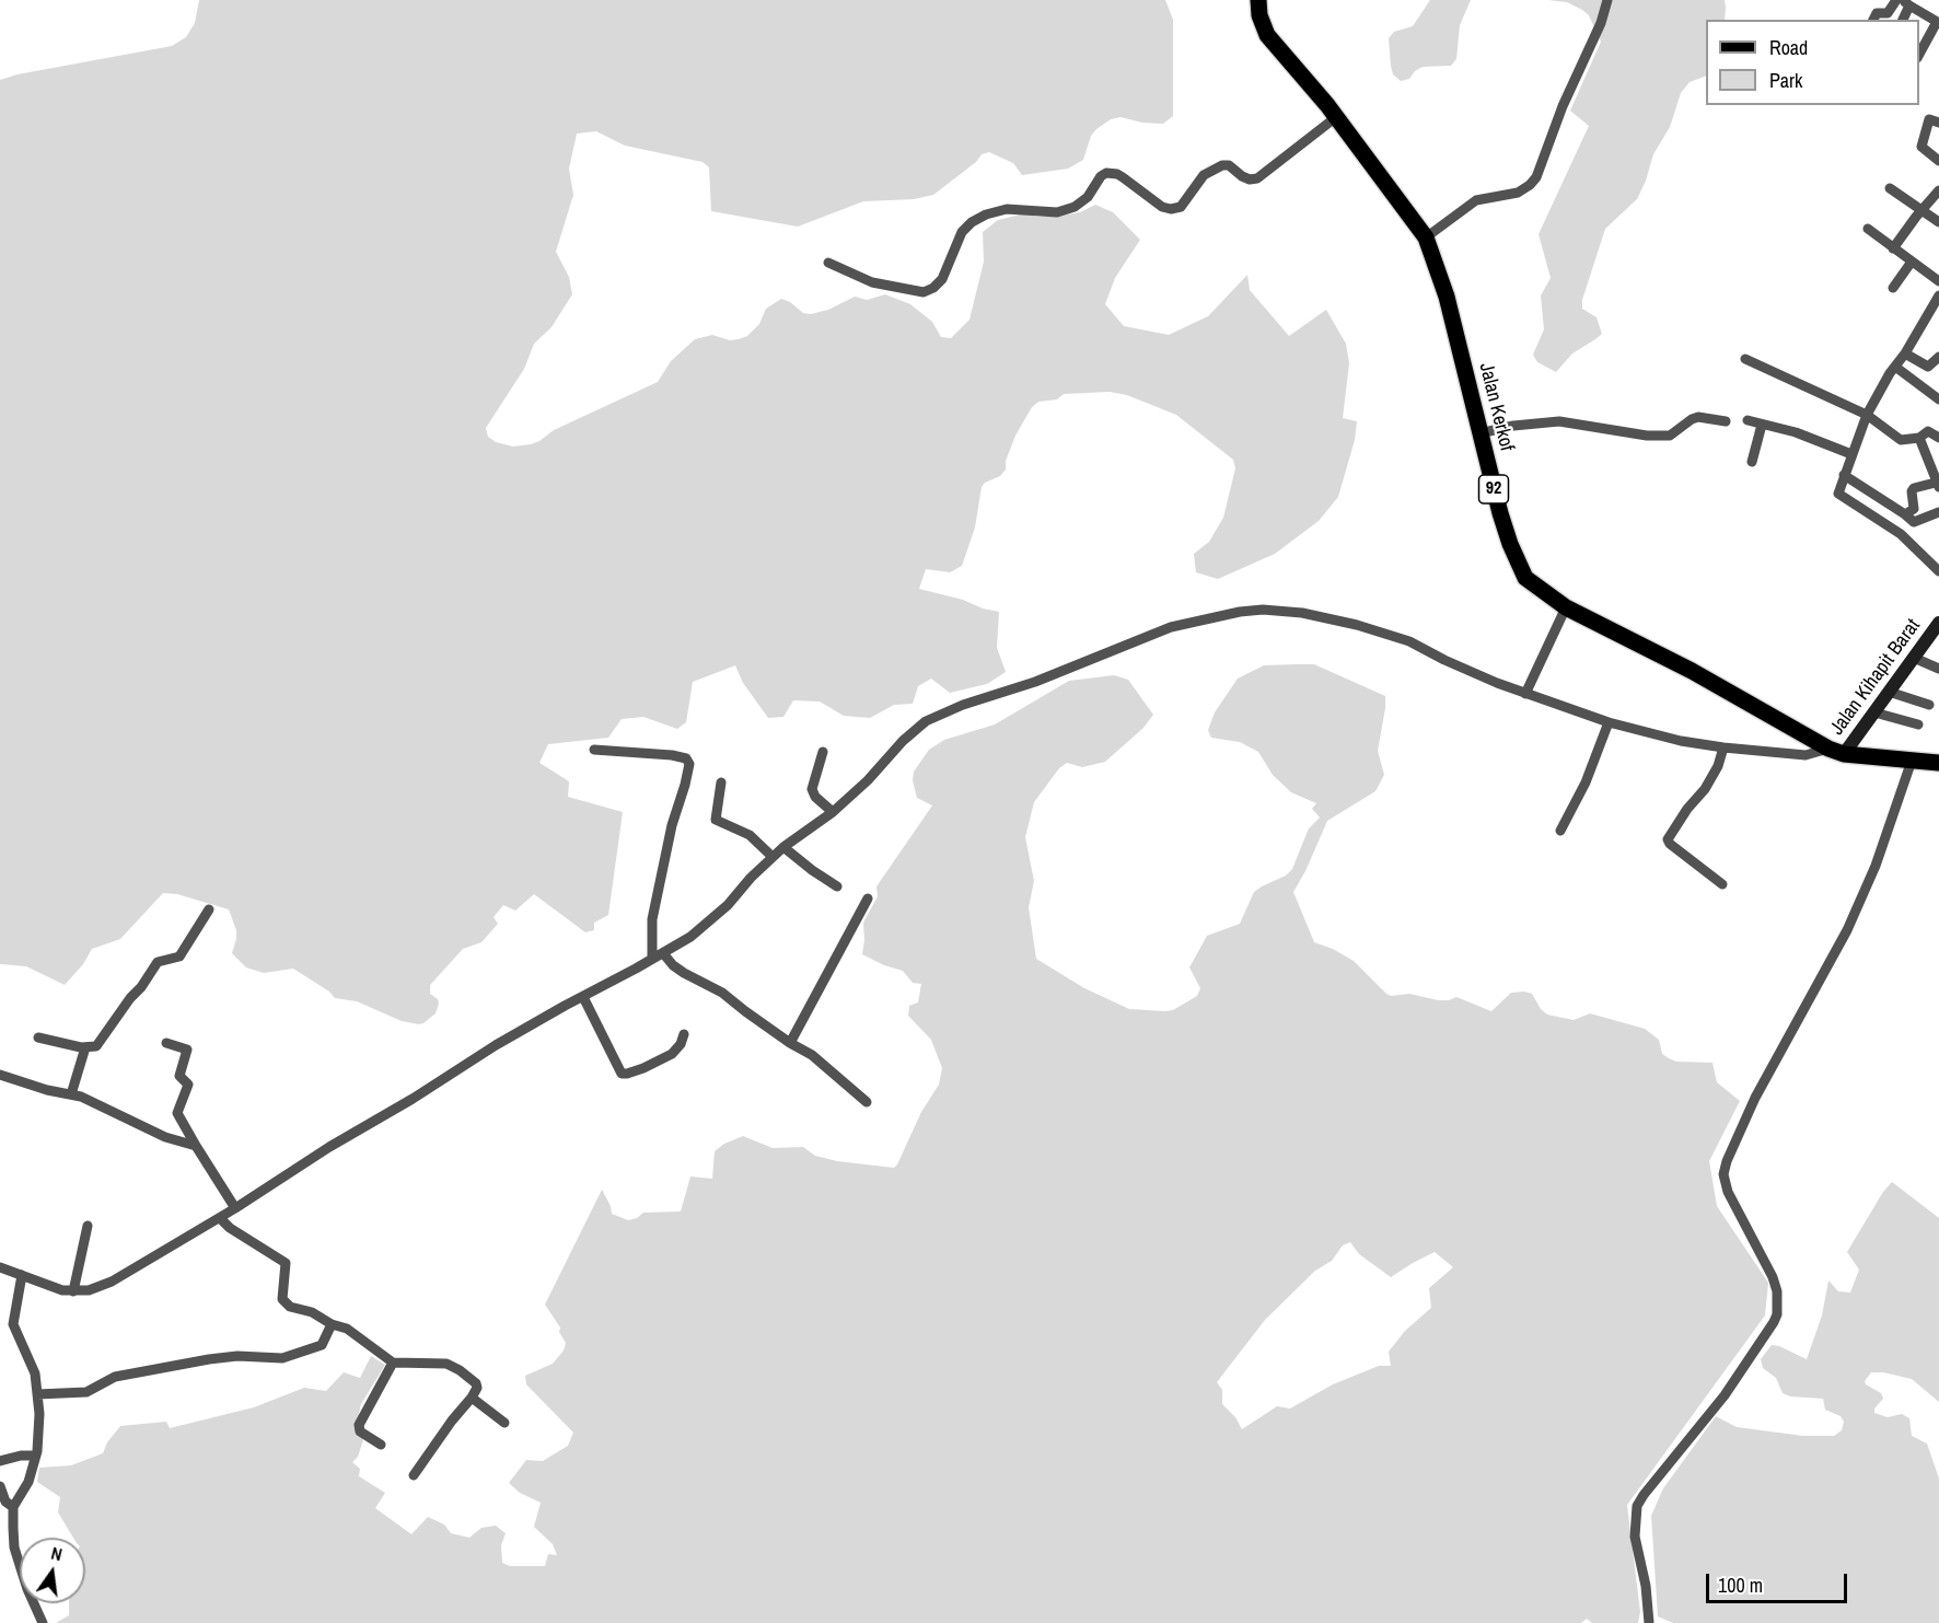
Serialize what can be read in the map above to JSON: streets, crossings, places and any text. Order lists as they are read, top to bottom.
{
  "streets": {
    "main road": ["Jalan Kerkof", "92"],
    "street": ["Jalan Kihapit Barat"]
  },
  "crossings": [
    ["Jalan Kerkof", "Jalan Kihapit Barat"]
  ],
  "legend": ["Road", "Park"],
  "scale_bar": "100 m",
  "north": "top"
}
